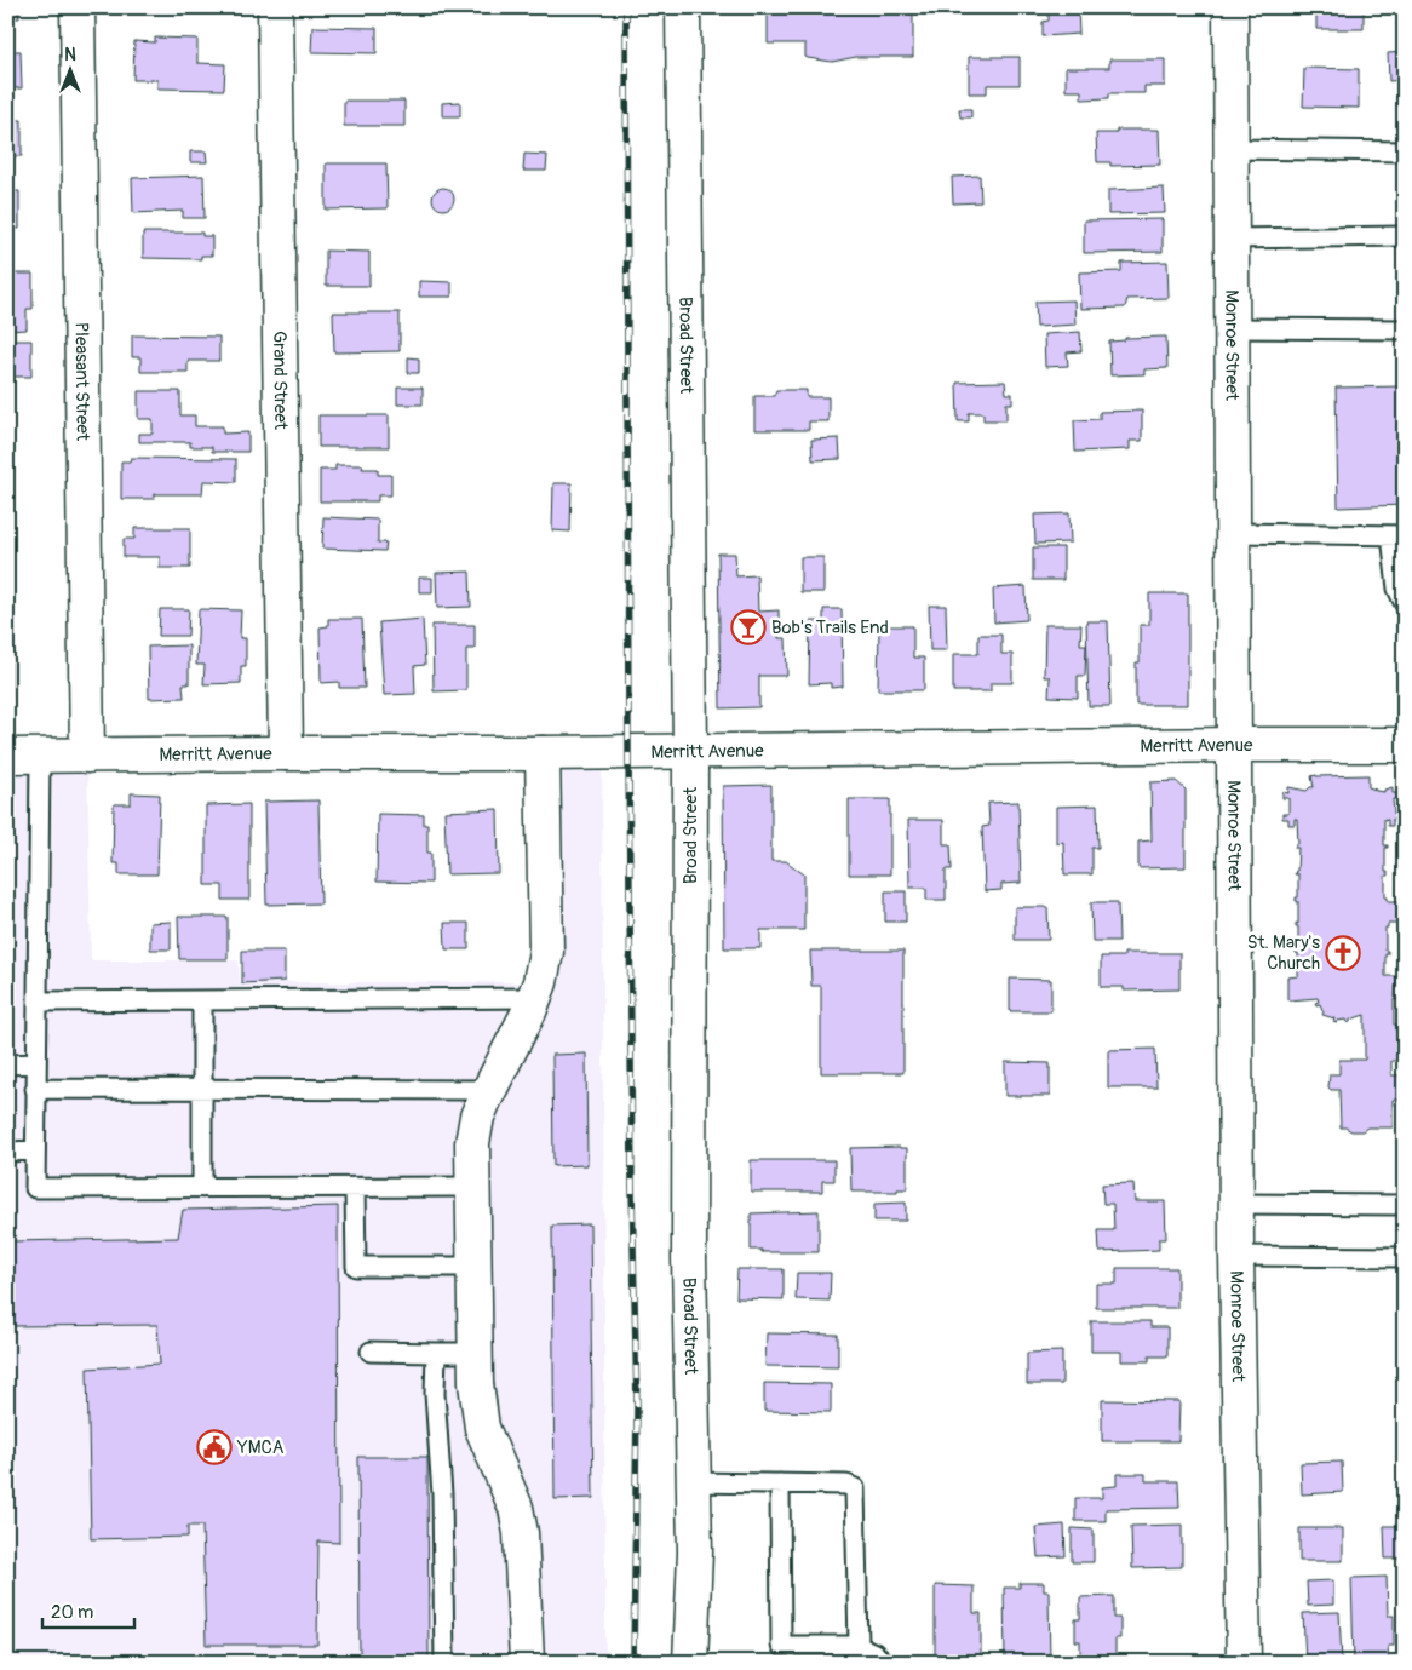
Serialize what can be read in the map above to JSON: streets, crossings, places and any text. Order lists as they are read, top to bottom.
{
  "streets": {
    "street": [
      "Broad Street",
      "Monroe Street",
      "Grand Street",
      "Pleasant Street",
      "Merritt Avenue"
    ]
  },
  "crossings": [
    ["Broad Street", "Merritt Avenue"],
    ["Monroe Street", "Merritt Avenue"],
    ["Grand Street", "Merritt Avenue"],
    ["Pleasant Street", "Merritt Avenue"]
  ],
  "places": {
    "bar": ["Bob's Trails End"],
    "church": ["St. Mary's Church"],
    "public building": ["YMCA"]
  },
  "scale_bar": "20 m",
  "north": "top"
}
